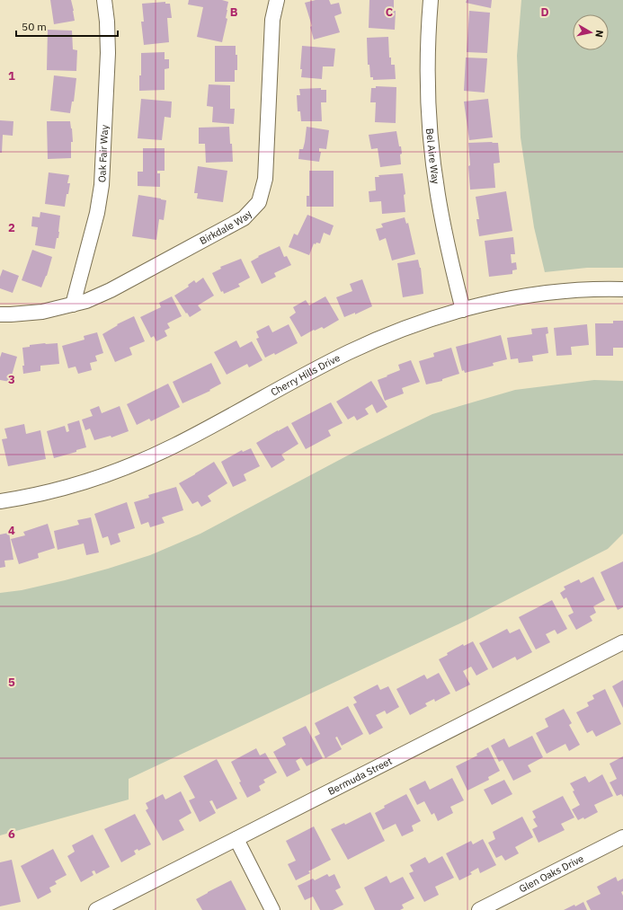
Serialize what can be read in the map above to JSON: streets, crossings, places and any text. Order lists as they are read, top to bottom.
{
  "streets": {
    "street": [
      "Oak Fair Way",
      "Bel Aire Way",
      "Birkdale Way",
      "Cherry Hills Drive",
      "Bermuda Street",
      "Glen Oaks Drive"
    ]
  },
  "crossings": [
    ["Oak Fair Way", "Birkdale Way"],
    ["Bel Aire Way", "Cherry Hills Drive"]
  ],
  "scale_bar": "50 m",
  "north": "right",
  "grid": {
    "columns": ["B", "C", "D"],
    "rows": [
      "1",
      "2",
      "3",
      "4",
      "5",
      "6"
    ]
  }
}
